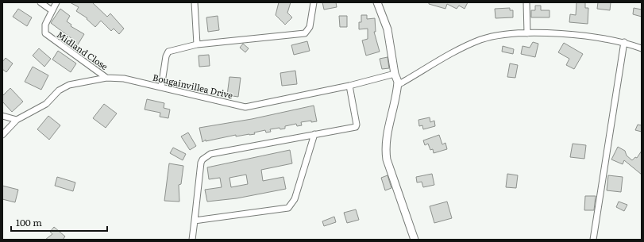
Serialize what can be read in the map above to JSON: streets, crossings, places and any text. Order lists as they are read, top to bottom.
{
  "streets": {
    "street": ["Midland Close", "Bougainvillea Drive"]
  },
  "crossings": [
    ["Midland Close", "Bougainvillea Drive"]
  ],
  "scale_bar": "100 m"
}
